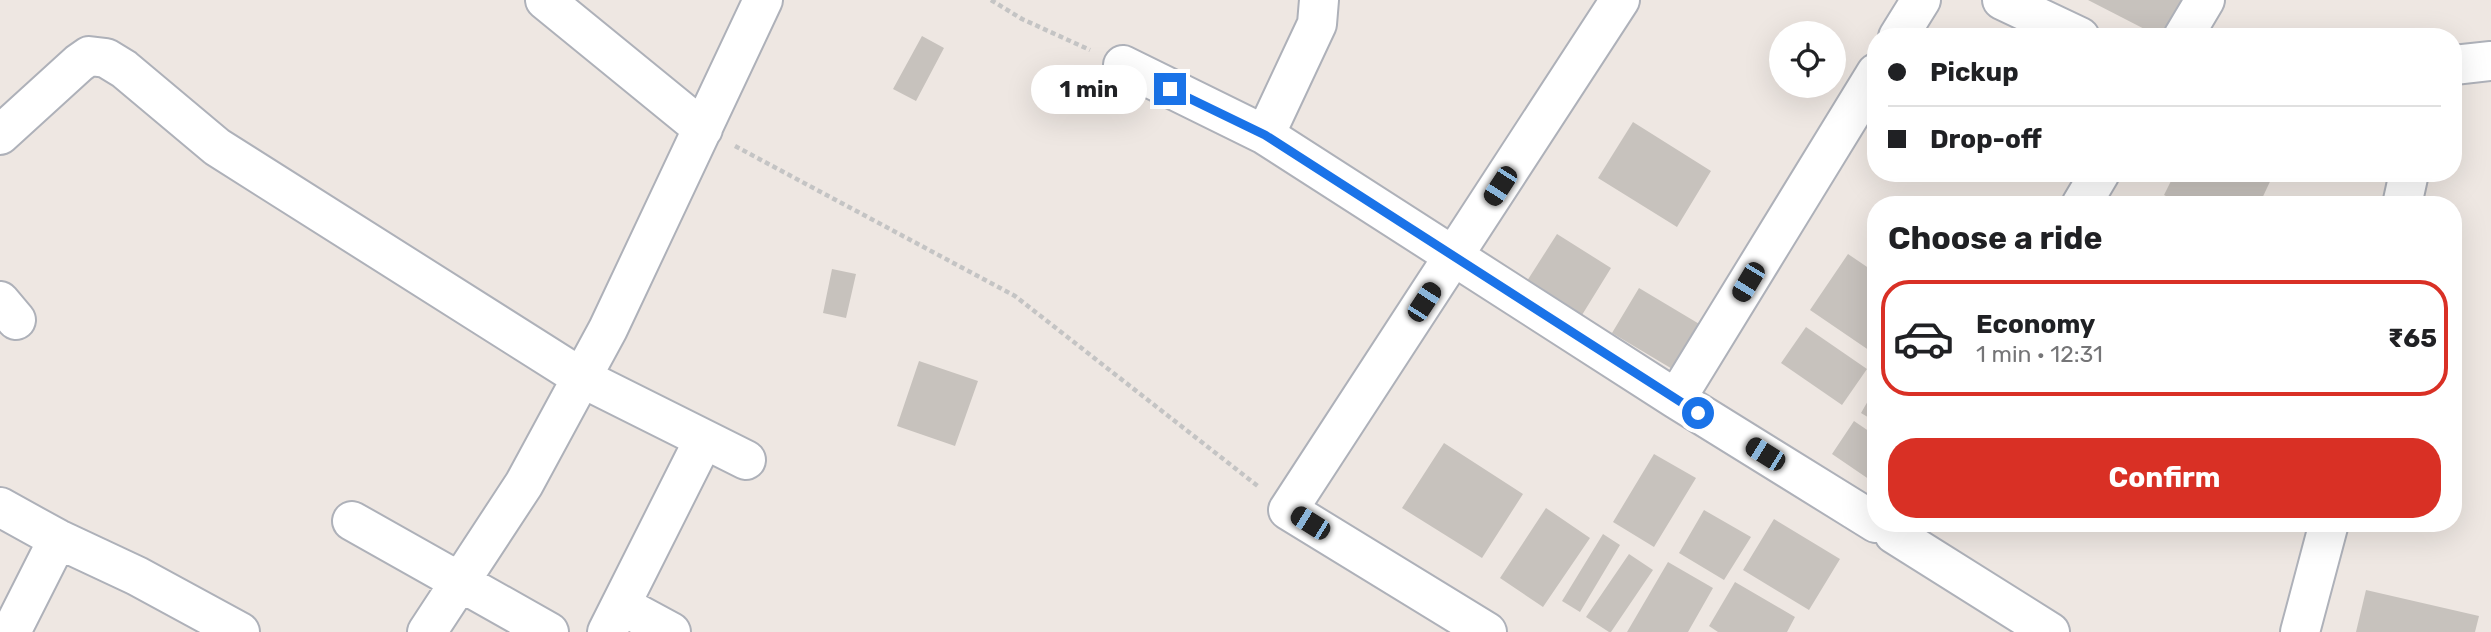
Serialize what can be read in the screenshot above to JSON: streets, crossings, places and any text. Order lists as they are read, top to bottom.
{
  "page": {
    "banner": ["Pickup", "Drop-off"],
    "bubble": "1 min",
    "heading": "Choose a ride",
    "list": [
      {
        "name": "Economy",
        "note": "1 min · 12:31",
        "value": "₹65"
      }
    ],
    "buttons": "Confirm"
  }
}
